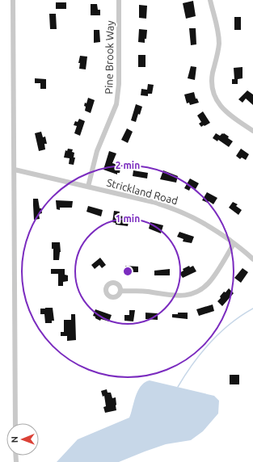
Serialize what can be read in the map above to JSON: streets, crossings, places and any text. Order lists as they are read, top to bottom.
{
  "streets": {
    "street": ["Pine Brook Way", "Strickland Road"]
  },
  "crossings": [
    ["Pine Brook Way", "Strickland Road"]
  ],
  "north": "left",
  "rings": ["2 min", "1 min"]
}
